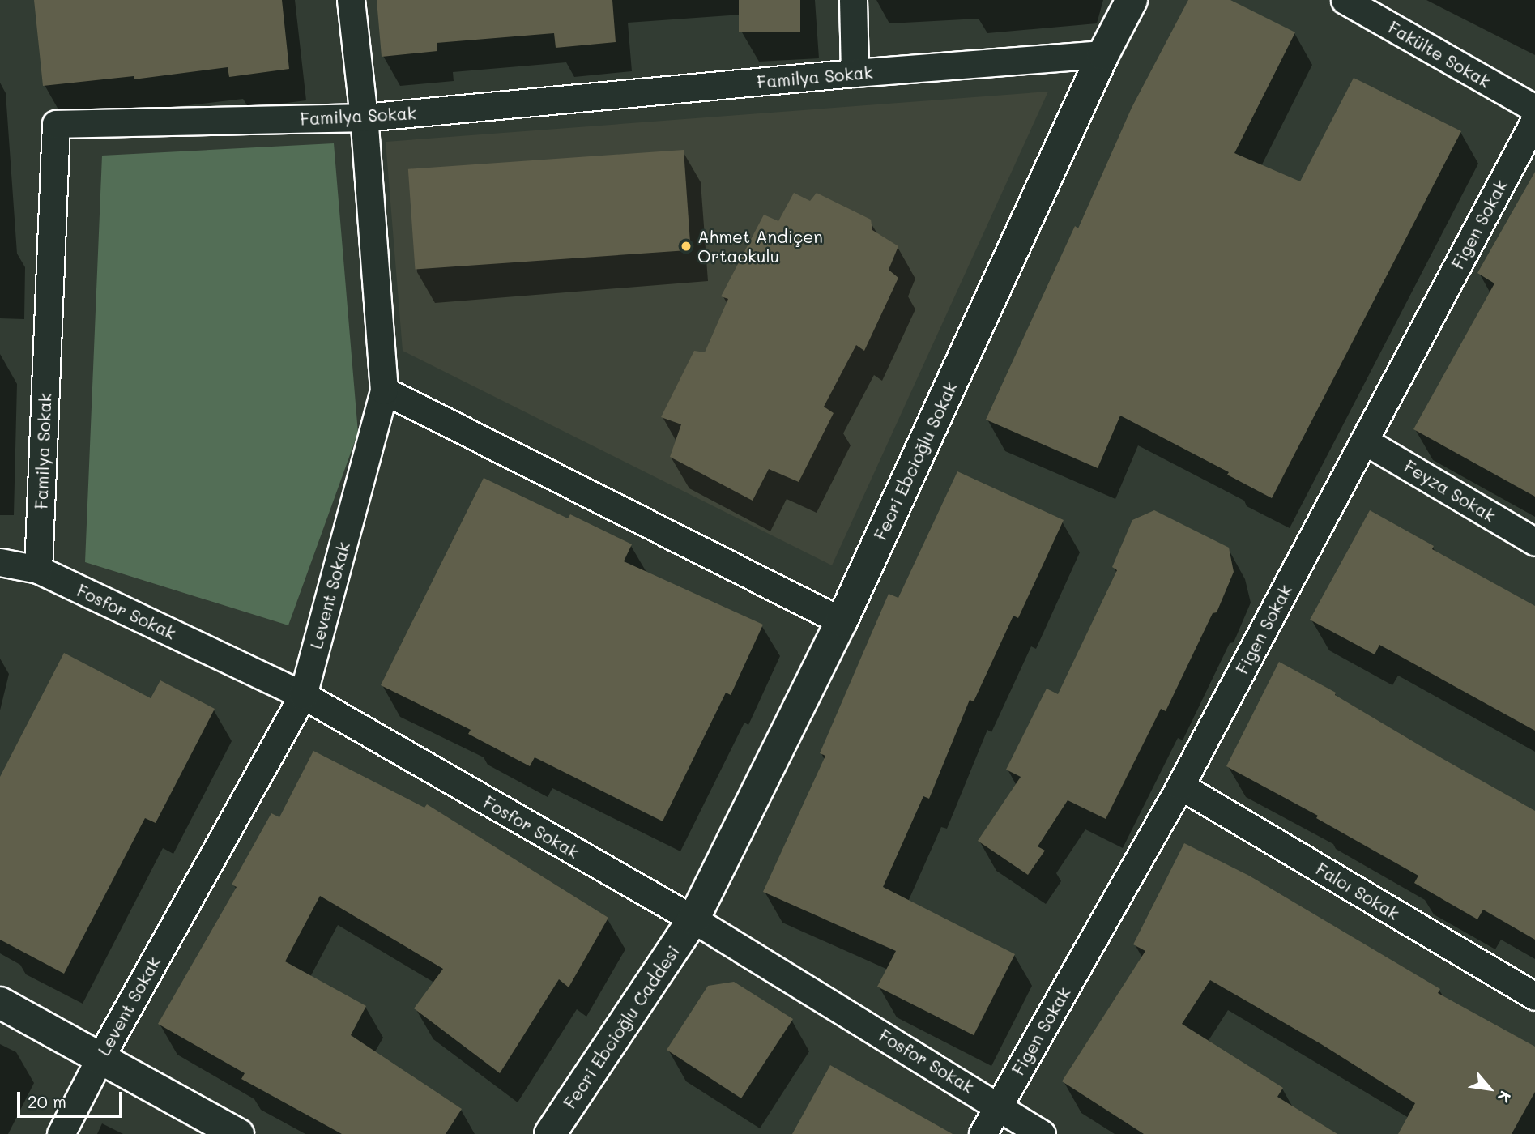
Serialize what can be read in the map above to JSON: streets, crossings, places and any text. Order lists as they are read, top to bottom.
{
  "streets": {
    "street": [
      "Fakülte Sokak",
      "Familya Sokak",
      "Figen Sokak",
      "Fecri Ebcioğlu Sokak",
      "Feyza Sokak",
      "Levent Sokak",
      "Fosfor Sokak",
      "Falcı Sokak",
      "Fecri Ebcioğlu Caddesi"
    ]
  },
  "crossings": [
    ["Familya Sokak", "Fecri Ebcioğlu Sokak"],
    ["Familya Sokak", "Levent Sokak"],
    ["Familya Sokak", "Fosfor Sokak"],
    ["Figen Sokak", "Feyza Sokak"],
    ["Figen Sokak", "Fosfor Sokak"],
    ["Figen Sokak", "Falcı Sokak"],
    ["Fecri Ebcioğlu Sokak", "Fosfor Sokak"],
    ["Fecri Ebcioğlu Sokak", "Fecri Ebcioğlu Caddesi"],
    ["Levent Sokak", "Fosfor Sokak"],
    ["Fosfor Sokak", "Fecri Ebcioğlu Caddesi"]
  ],
  "places": ["Ahmet Andiçen Ortaokulu"],
  "scale_bar": "20 m",
  "north": "bottom right"
}
